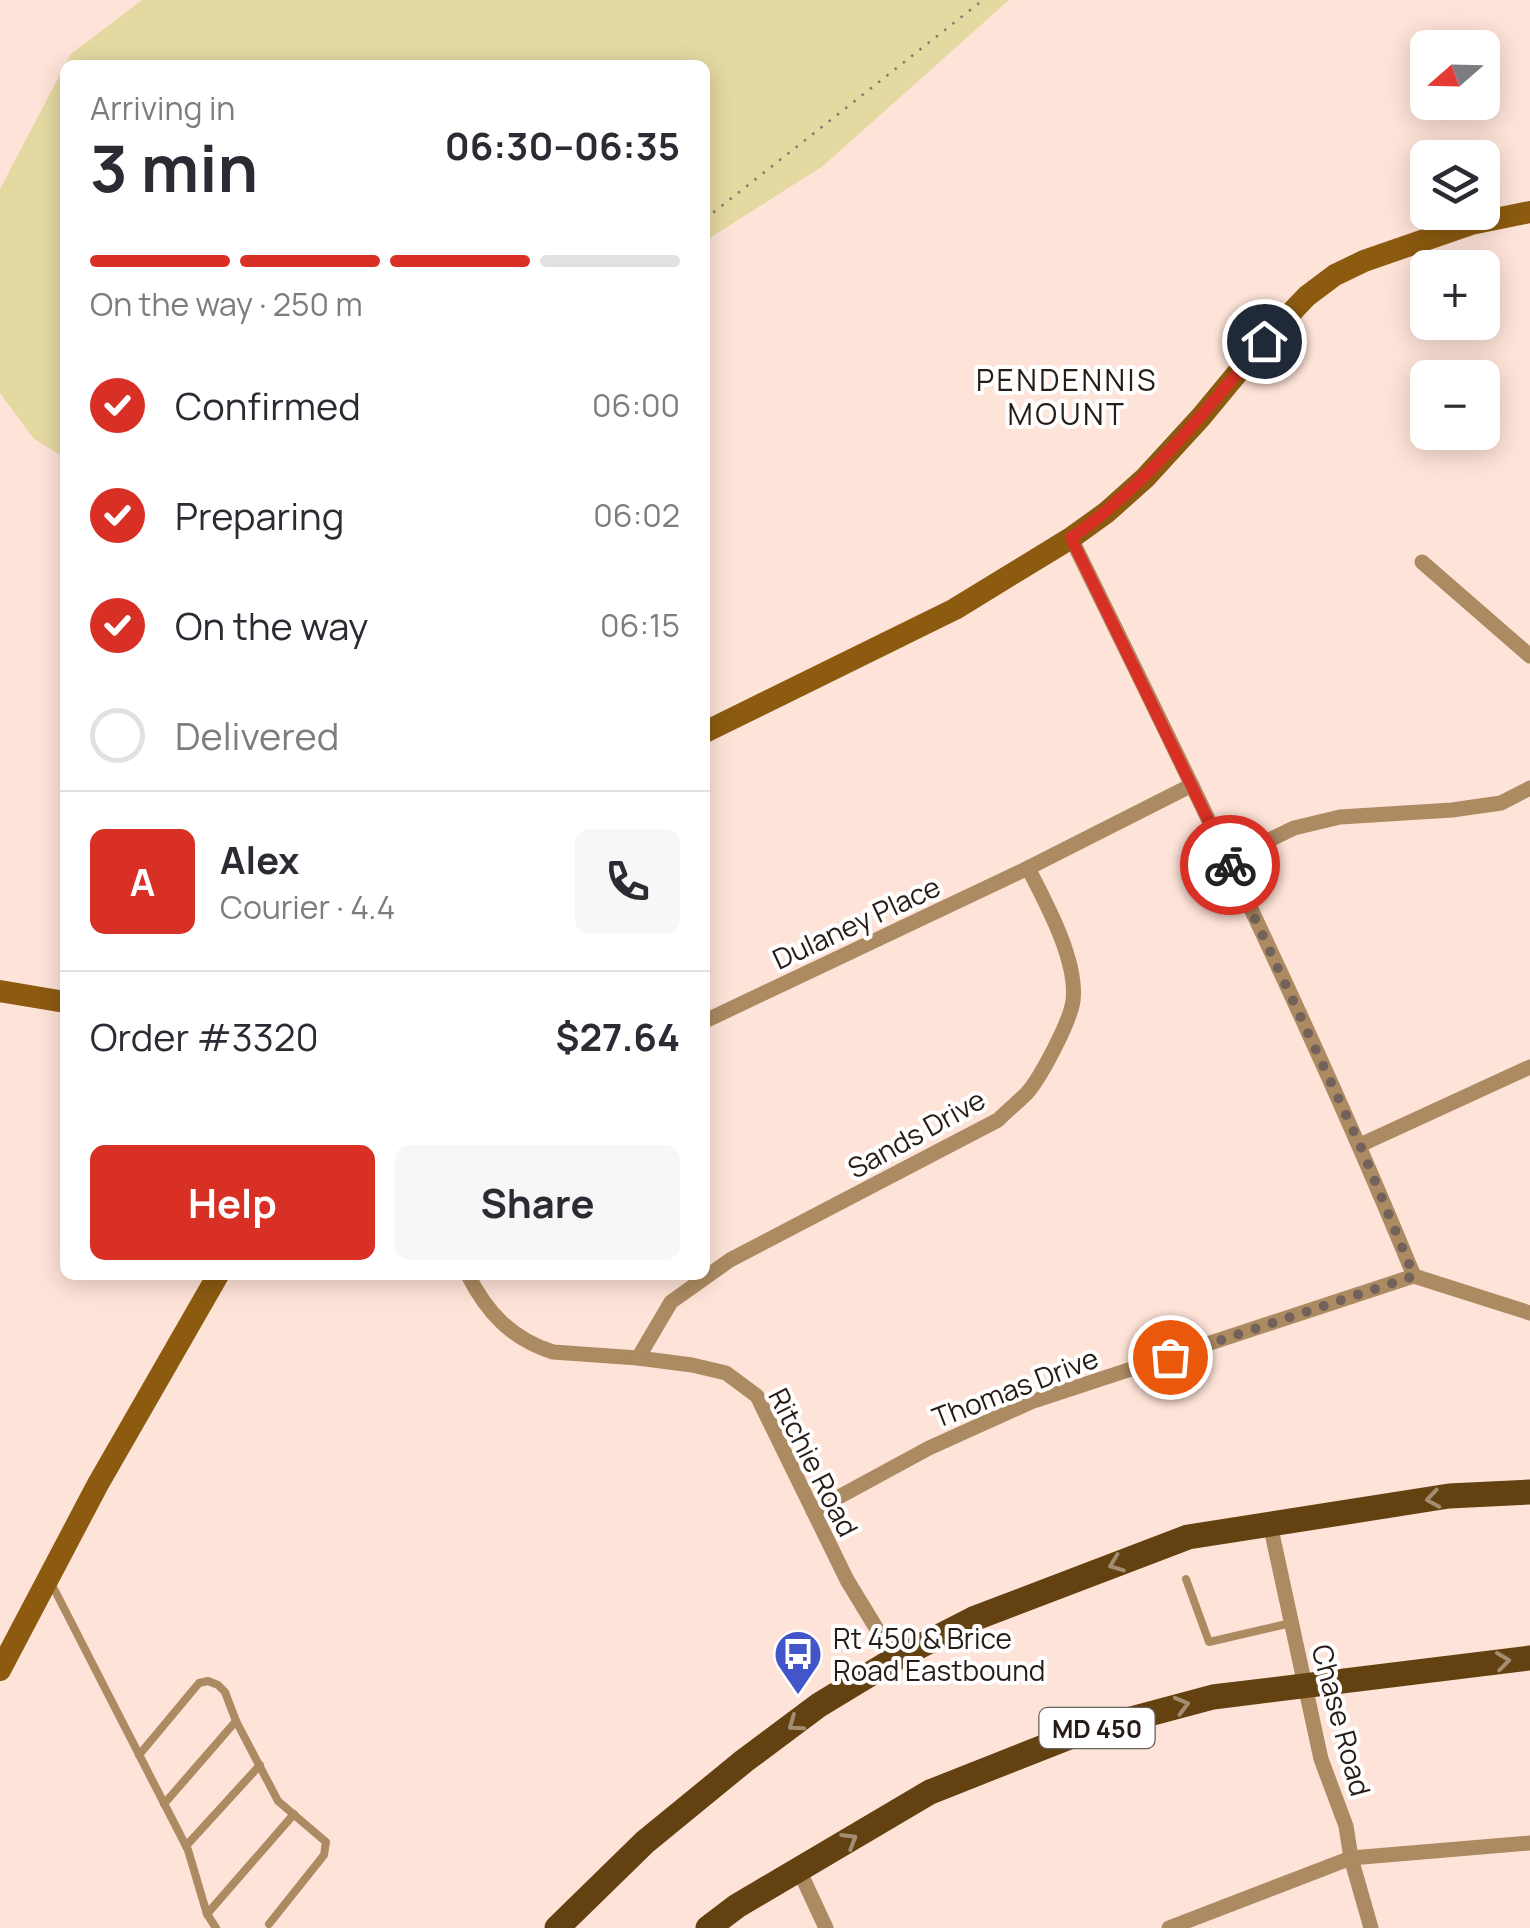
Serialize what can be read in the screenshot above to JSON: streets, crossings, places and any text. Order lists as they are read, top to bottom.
{
  "streets": {
    "main road": ["MD 450"],
    "street": [
      "Dulaney Place",
      "Sands Drive",
      "Thomas Drive",
      "Ritchie Road",
      "Chase Road"
    ]
  },
  "crossings": [
    ["Dulaney Place", "Sands Drive"],
    ["Sands Drive", "Ritchie Road"],
    ["Thomas Drive", "Ritchie Road"],
    ["Chase Road", "MD 450"]
  ],
  "districts": ["PENDENNIS MOUNT"],
  "places": {
    "bus stop": ["Rt 450 & Brice Road Eastbound"]
  },
  "north": "left",
  "page": {
    "map_buttons": ["+", "−"],
    "heading": ["3 min", "Arriving in", "06:30–06:35"],
    "panel": [
      "Alex",
      "Courier · 4.4",
      "Order #3320",
      "$27.64"
    ],
    "bar": "On the way · 250 m",
    "list": [
      ["Confirmed", "06:00"],
      ["Preparing", "06:02"],
      ["On the way", "06:15"],
      "Delivered"
    ],
    "round": "A",
    "buttons": ["Help", "Share"]
  }
}
